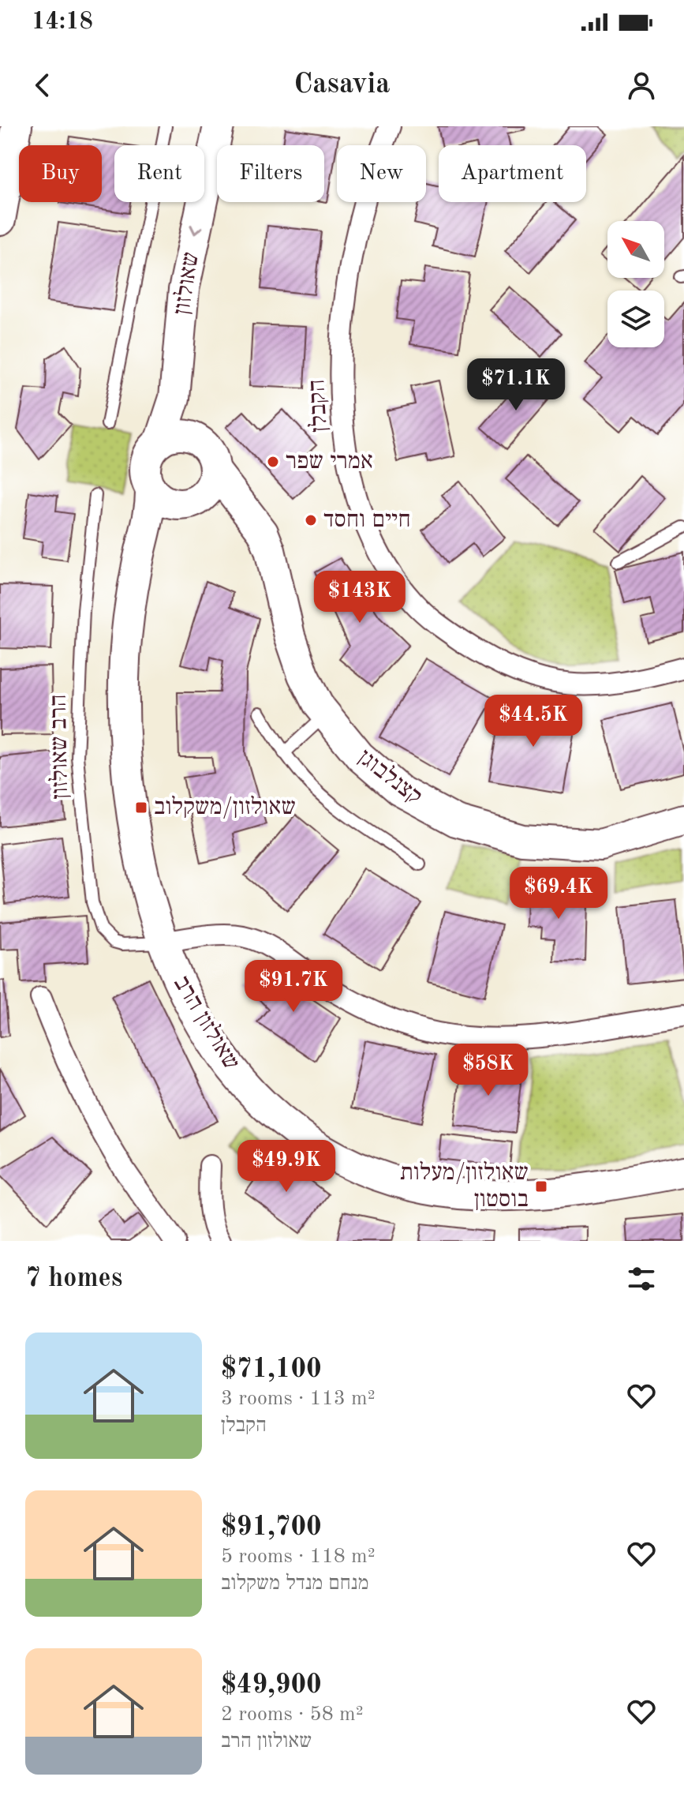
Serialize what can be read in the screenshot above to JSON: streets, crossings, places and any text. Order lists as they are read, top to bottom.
{
  "streets": {
    "street": [
      "שאולזון",
      "הקבלן",
      "קצנלבוגן",
      "שאולזון הרב"
    ],
    "lane": ["הרב שאולזון"]
  },
  "crossings": [
    ["שאולזון", "קצנלבוגן"],
    ["שאולזון", "שאולזון הרב"],
    ["הרב שאולזון", "שאולזון הרב"],
    ["קצנלבוגן", "שאולזון הרב"]
  ],
  "one_way": ["שאולזון"],
  "places": {
    "other": ["אמרי שפר", "חיים וחסד"],
    "transit": ["שאולזון/משקלוב", "שאולזון/מעלות בוסטון"]
  },
  "north": "top left",
  "page": {
    "status": "14:18",
    "header": "Casavia",
    "chip": [
      "Buy",
      "Rent",
      "Filters",
      "New",
      "Apartment"
    ],
    "price": [
      "$71.1K",
      "$143K",
      "$44.5K",
      "$69.4K",
      "$91.7K",
      "$58K",
      "$49.9K"
    ],
    "heading": "7 homes",
    "list": [
      {
        "name": "$71,100",
        "note": "3 rooms · 113 m² · הקבלן"
      },
      {
        "name": "$91,700",
        "note": "5 rooms · 118 m² · מנחם מנדל משקלוב"
      },
      {
        "name": "$49,900",
        "note": "2 rooms · 58 m² · שאולזון הרב"
      }
    ]
  }
}
